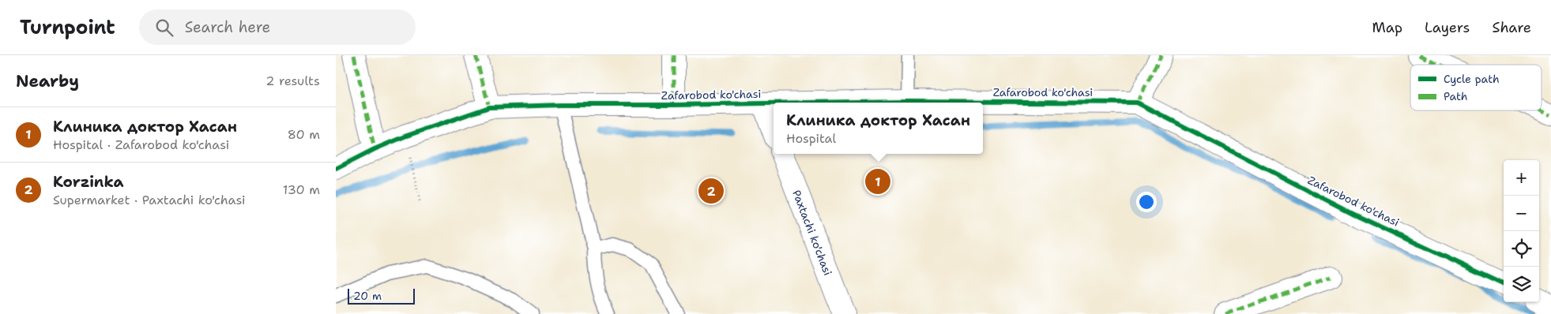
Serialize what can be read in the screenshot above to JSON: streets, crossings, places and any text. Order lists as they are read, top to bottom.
{
  "streets": {
    "street": ["Zafarobod ko'chasi", "Paxtachi ko'chasi"]
  },
  "legend": ["Cycle path", "Path"],
  "scale_bar": "20 m",
  "page": {
    "header": "Turnpoint",
    "search": "Search here",
    "nav": ["Map", "Layers", "Share"],
    "heading": ["Nearby", "2 results"],
    "popup": ["Клиника доктор Хасан", "Hospital"],
    "list": [
      {
        "mark": "1",
        "name": "Клиника доктор Хасан",
        "note": "Hospital · Zafarobod ko'chasi",
        "value": "80 m"
      },
      {
        "mark": "2",
        "name": "Korzinka",
        "note": "Supermarket · Paxtachi ko'chasi",
        "value": "130 m"
      }
    ],
    "map_buttons": ["+", "−"],
    "pins": ["1", "2"],
    "scale": "20 m"
  }
}
